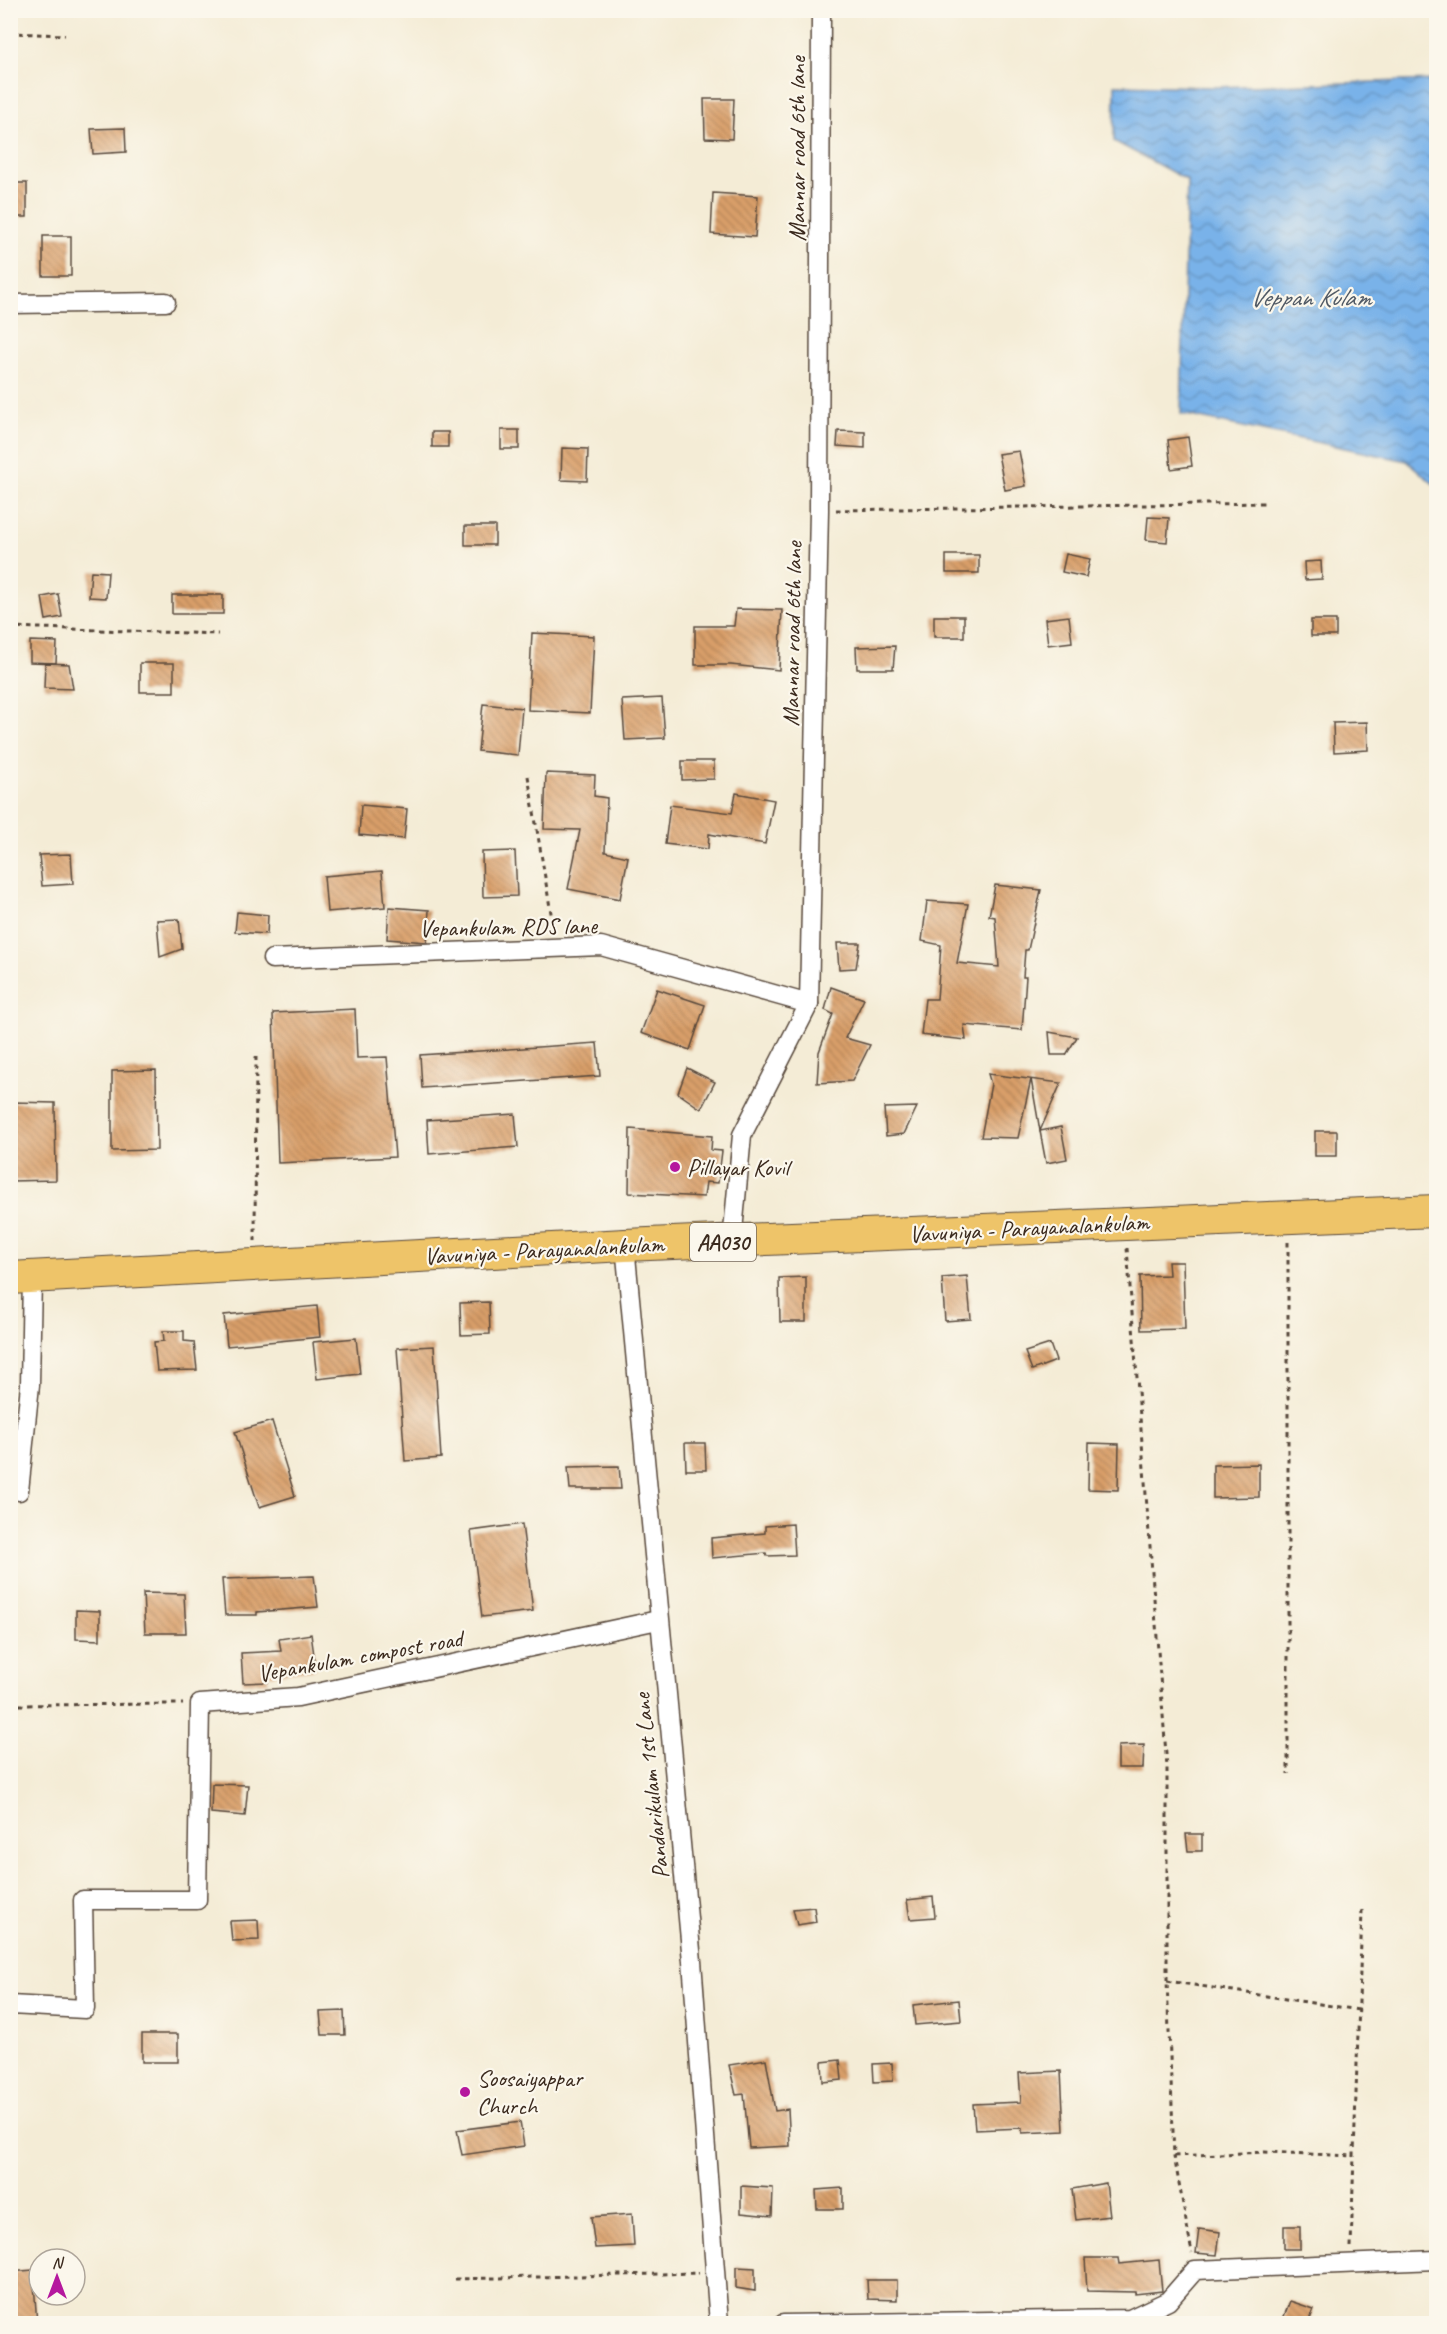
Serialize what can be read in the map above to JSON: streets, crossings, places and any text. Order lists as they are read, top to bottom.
{
  "streets": {
    "highway": ["Vavuniya - Parayanalankulam", "AA030"],
    "street": [
      "Mannar road 6th lane",
      "Vepankulam RDS lane",
      "Vepankulam compost road",
      "Pandarikulam 1st Lane"
    ]
  },
  "crossings": [
    ["Mannar road 6th lane", "Vepankulam RDS lane"],
    ["Mannar road 6th lane", "Vavuniya - Parayanalankulam"],
    ["Vavuniya - Parayanalankulam", "Pandarikulam 1st Lane"],
    ["Vepankulam compost road", "Pandarikulam 1st Lane"]
  ],
  "water": ["Veppan Kulam"],
  "places": ["Pillayar Kovil", "Soosaiyappar Church"],
  "north": "top"
}
